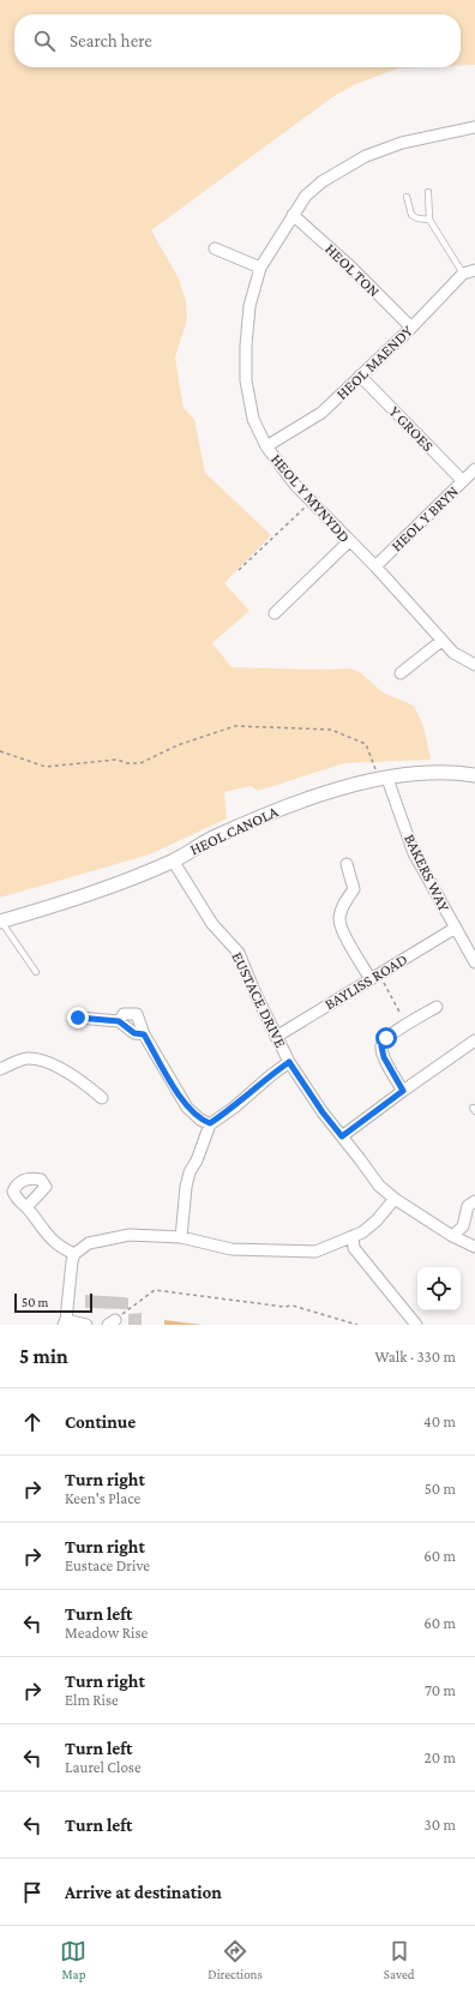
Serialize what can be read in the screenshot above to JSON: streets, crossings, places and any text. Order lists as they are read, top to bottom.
{
  "streets": {
    "street": [
      "HEOL TON",
      "HEOL MAENDY",
      "Y GROES",
      "HEOL Y MYNYDD",
      "HEOL Y BRYN",
      "HEOL CANOLA",
      "BAKERS WAY",
      "BAYLISS ROAD",
      "EUSTACE DRIVE"
    ]
  },
  "crossings": [
    ["HEOL TON", "HEOL MAENDY"],
    ["HEOL TON", "HEOL Y MYNYDD"],
    ["HEOL MAENDY", "Y GROES"],
    ["HEOL MAENDY", "HEOL Y MYNYDD"],
    ["Y GROES", "HEOL Y BRYN"],
    ["HEOL Y MYNYDD", "HEOL Y BRYN"],
    ["HEOL CANOLA", "BAKERS WAY"],
    ["HEOL CANOLA", "EUSTACE DRIVE"],
    ["BAKERS WAY", "BAYLISS ROAD"],
    ["BAYLISS ROAD", "EUSTACE DRIVE"]
  ],
  "scale_bar": "50 m",
  "page": {
    "search": "Search here",
    "scale": "50 m",
    "heading": ["5 min", "Walk · 330 m"],
    "list": [
      ["Continue", "40 m"],
      ["Turn right", "Keen's Place", "50 m"],
      ["Turn right", "Eustace Drive", "60 m"],
      ["Turn left", "Meadow Rise", "60 m"],
      ["Turn right", "Elm Rise", "70 m"],
      ["Turn left", "Laurel Close", "20 m"],
      ["Turn left", "30 m"],
      "Arrive at destination"
    ],
    "nav": ["Map", "Directions", "Saved"]
  }
}
